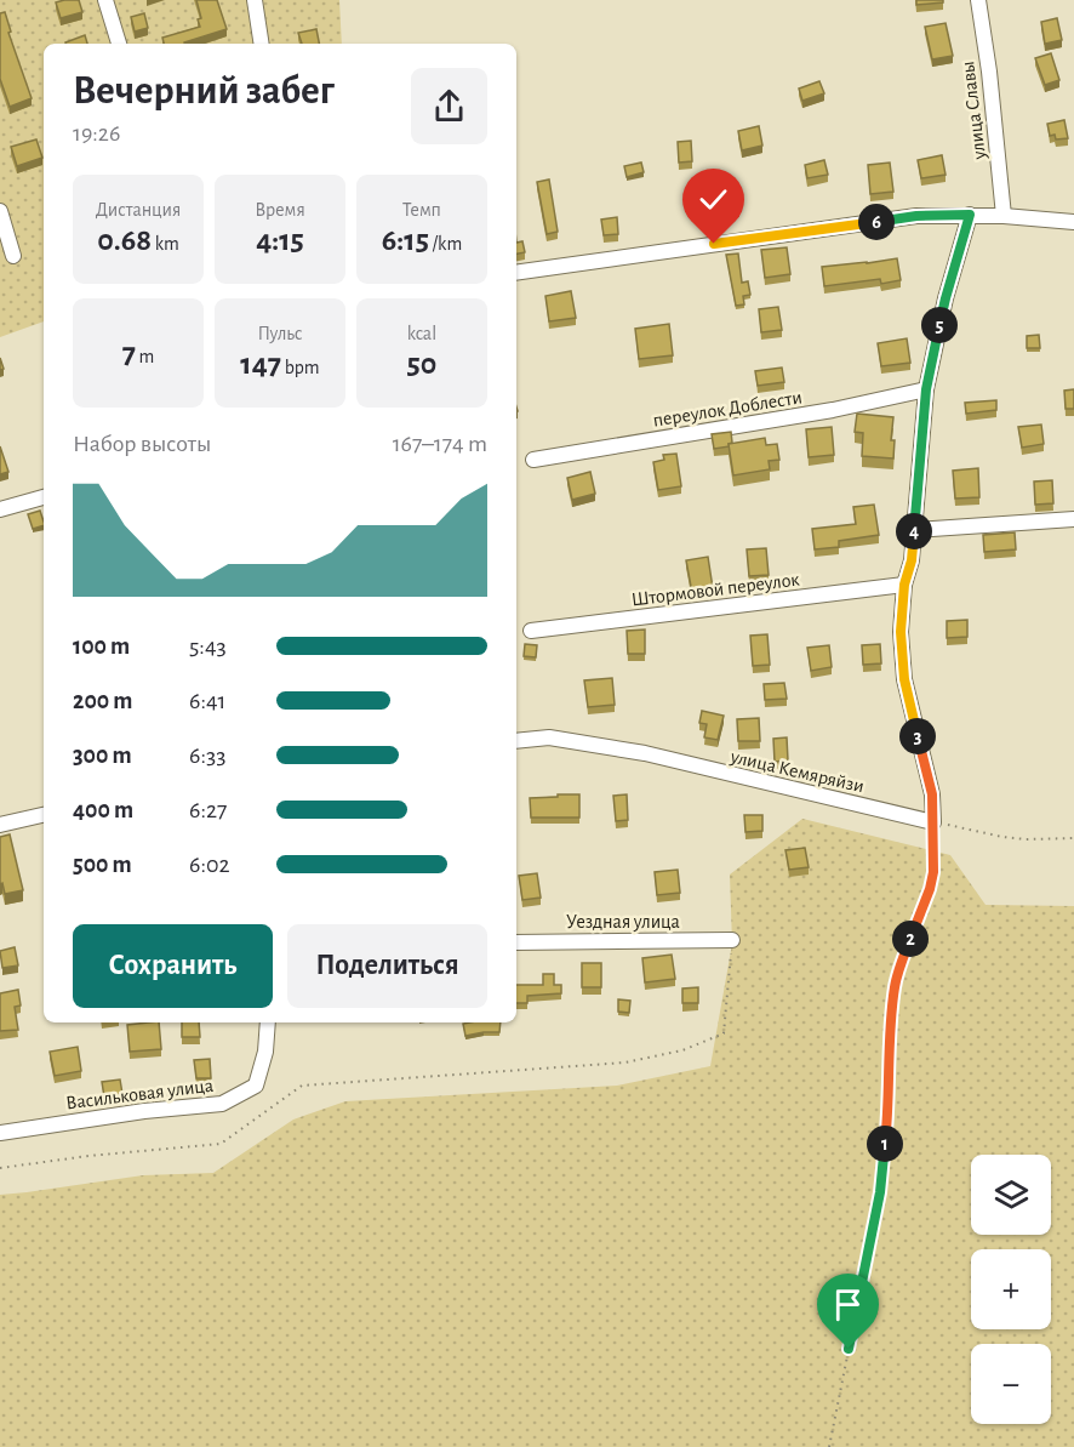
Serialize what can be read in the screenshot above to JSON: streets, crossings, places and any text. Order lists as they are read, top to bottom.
{
  "streets": {
    "street": [
      "улица Славы",
      "переулок Доблести",
      "Штормовой переулок",
      "улица Кемяряйзи",
      "Уездная улица",
      "Васильковая улица"
    ]
  },
  "page": {
    "heading": ["Вечерний забег", "19:26"],
    "stats": [
      ["Дистанция", "0.68 km"],
      ["Время", "4:15"],
      ["Темп", "6:15 /km"],
      ["7 m"],
      ["Пульс", "147 bpm"],
      ["kcal", "50"]
    ],
    "pins": [
      "6",
      "5",
      "4",
      "3",
      "2",
      "1"
    ],
    "chart": ["Набор высоты", "167–174 m"],
    "list": [
      {
        "name": "100 m",
        "note": "5:43"
      },
      {
        "name": "200 m",
        "note": "6:41"
      },
      {
        "name": "300 m",
        "note": "6:33"
      },
      {
        "name": "400 m",
        "note": "6:27"
      },
      {
        "name": "500 m",
        "note": "6:02"
      }
    ],
    "buttons": ["Сохранить", "Поделиться"],
    "map_buttons": ["+", "−"]
  }
}
